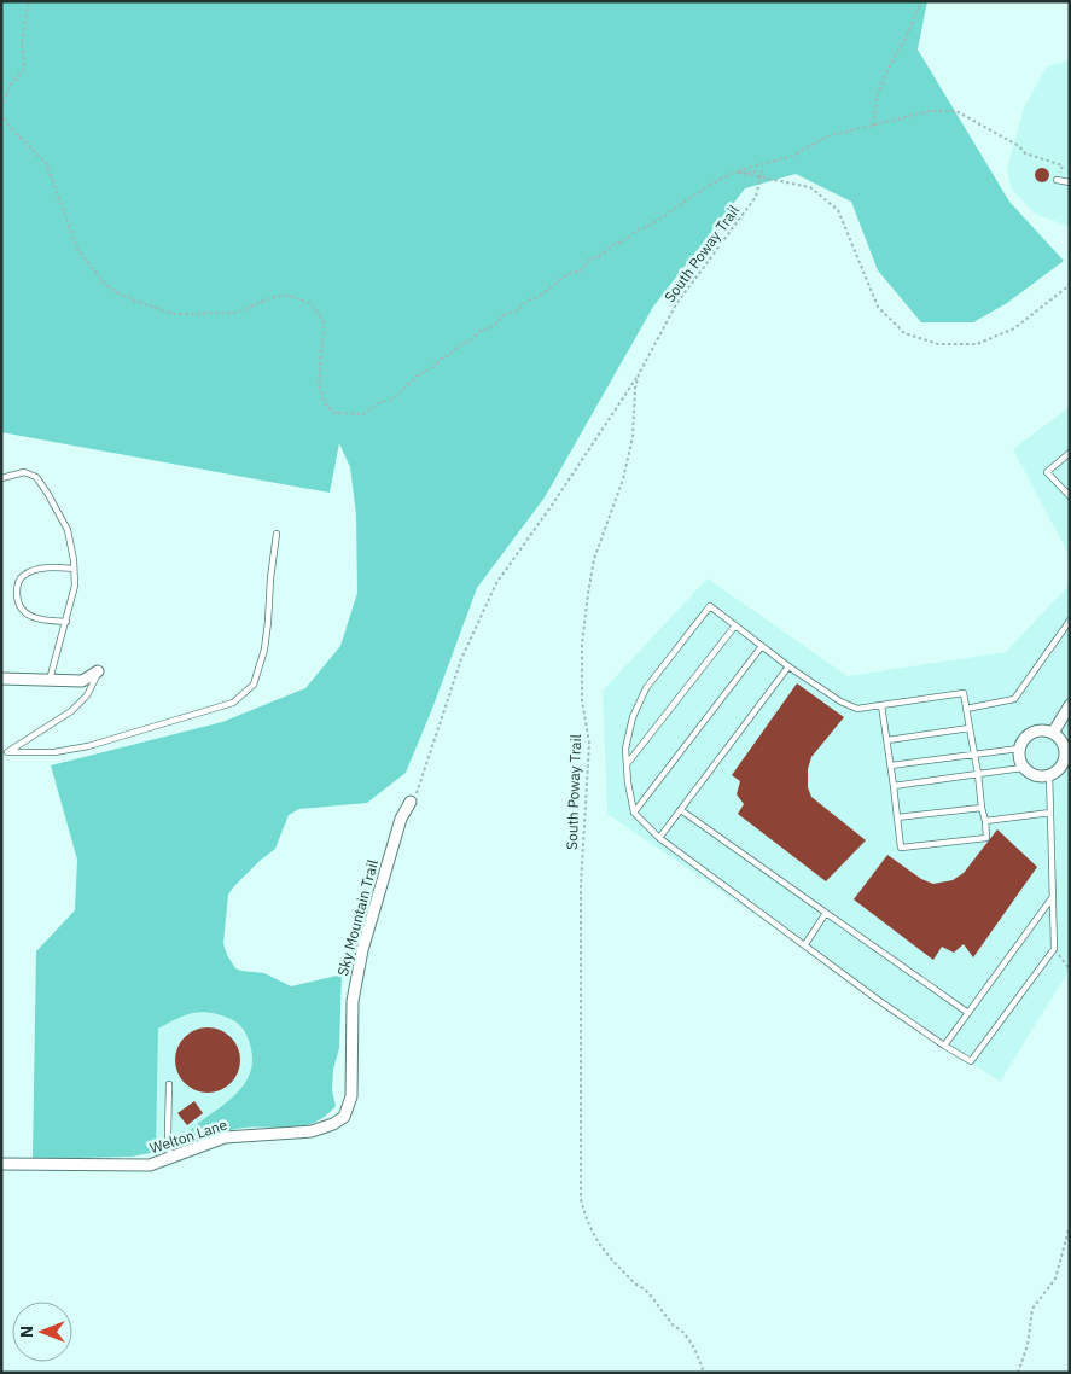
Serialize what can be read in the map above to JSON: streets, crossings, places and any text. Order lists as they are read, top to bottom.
{
  "streets": {
    "street": ["Sky Mountain Trail", "Welton Lane"],
    "path": ["South Poway Trail"]
  },
  "crossings": [
    ["Sky Mountain Trail", "Welton Lane"]
  ],
  "north": "left"
}
